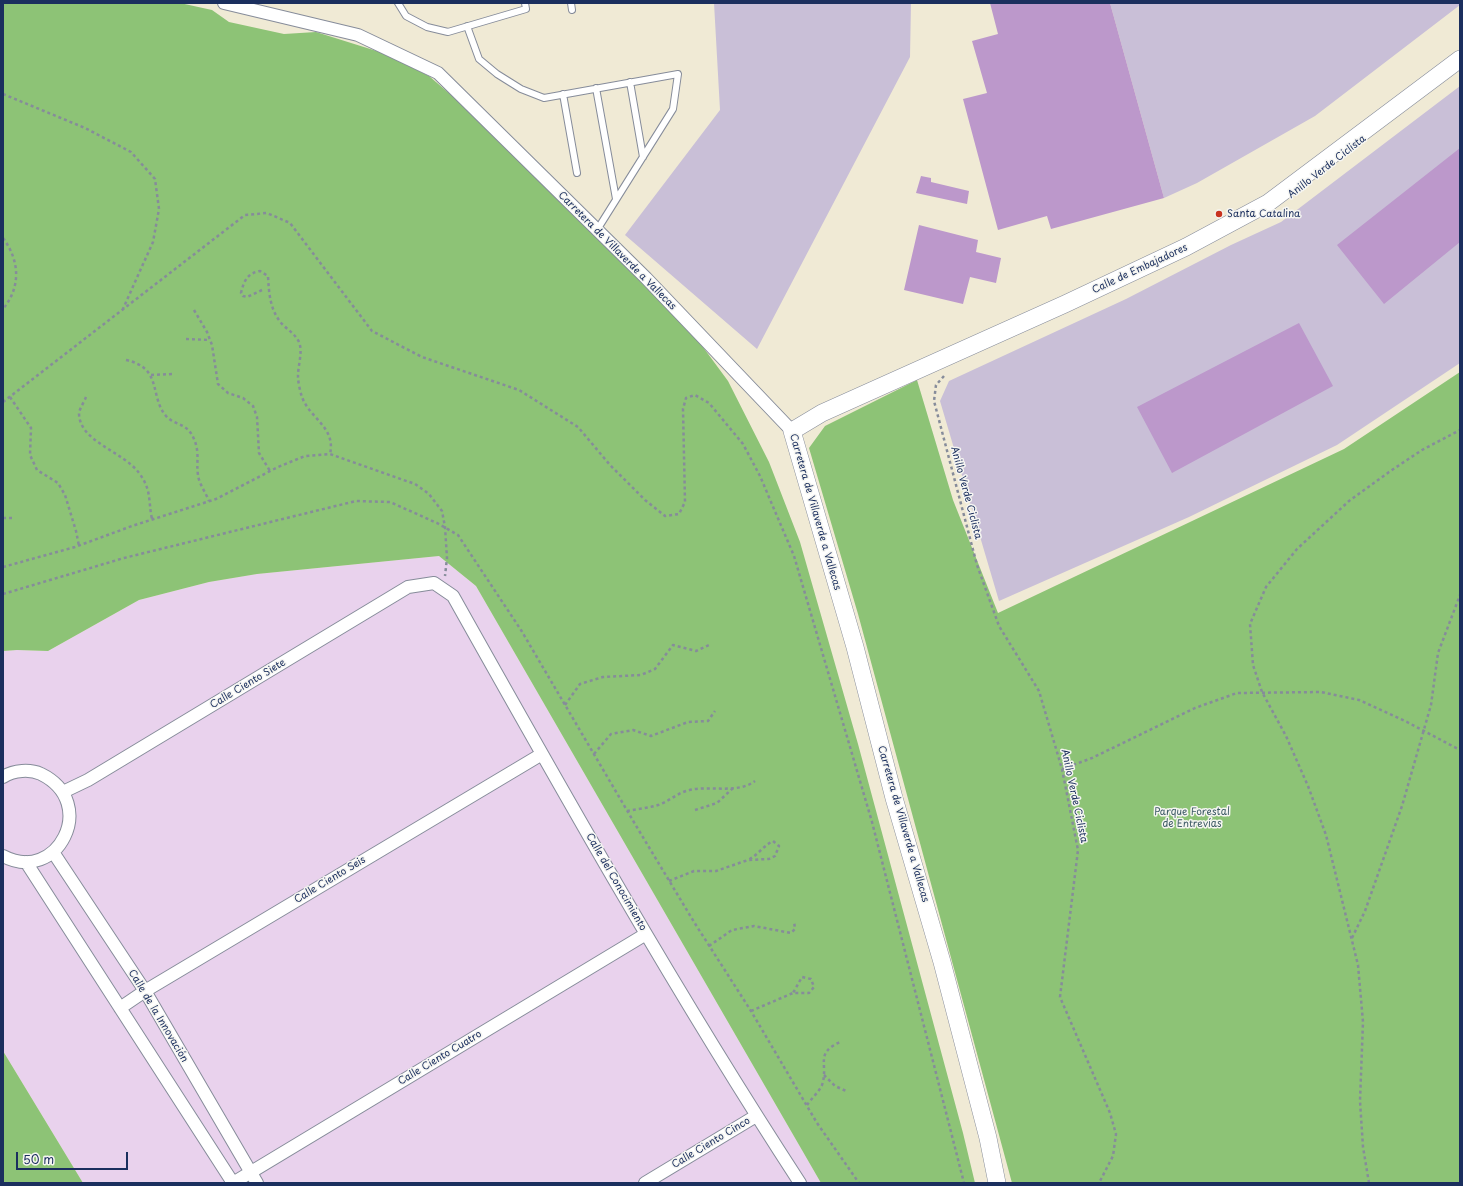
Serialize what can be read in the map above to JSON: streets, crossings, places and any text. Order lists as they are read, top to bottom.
{
  "streets": {
    "main road": ["Carretera de Villaverde a Vallecas", "Calle de Embajadores"],
    "street": [
      "Calle Ciento Siete",
      "Calle Ciento Seis",
      "Calle del Conocimiento",
      "Calle de la Innovación",
      "Calle Ciento Cuatro",
      "Calle Ciento Cinco"
    ],
    "path": ["Anillo Verde Ciclista"]
  },
  "crossings": [
    ["Carretera de Villaverde a Vallecas", "Calle de Embajadores"],
    ["Calle Ciento Siete", "Calle del Conocimiento"],
    ["Calle Ciento Seis", "Calle del Conocimiento"],
    ["Calle Ciento Seis", "Calle de la Innovación"],
    ["Calle del Conocimiento", "Calle Ciento Cuatro"],
    ["Calle del Conocimiento", "Calle Ciento Cinco"],
    ["Calle de la Innovación", "Calle Ciento Cuatro"]
  ],
  "parks": ["Parque Forestal de Entrevías"],
  "places": ["Santa Catalina"],
  "scale_bar": "50 m"
}
